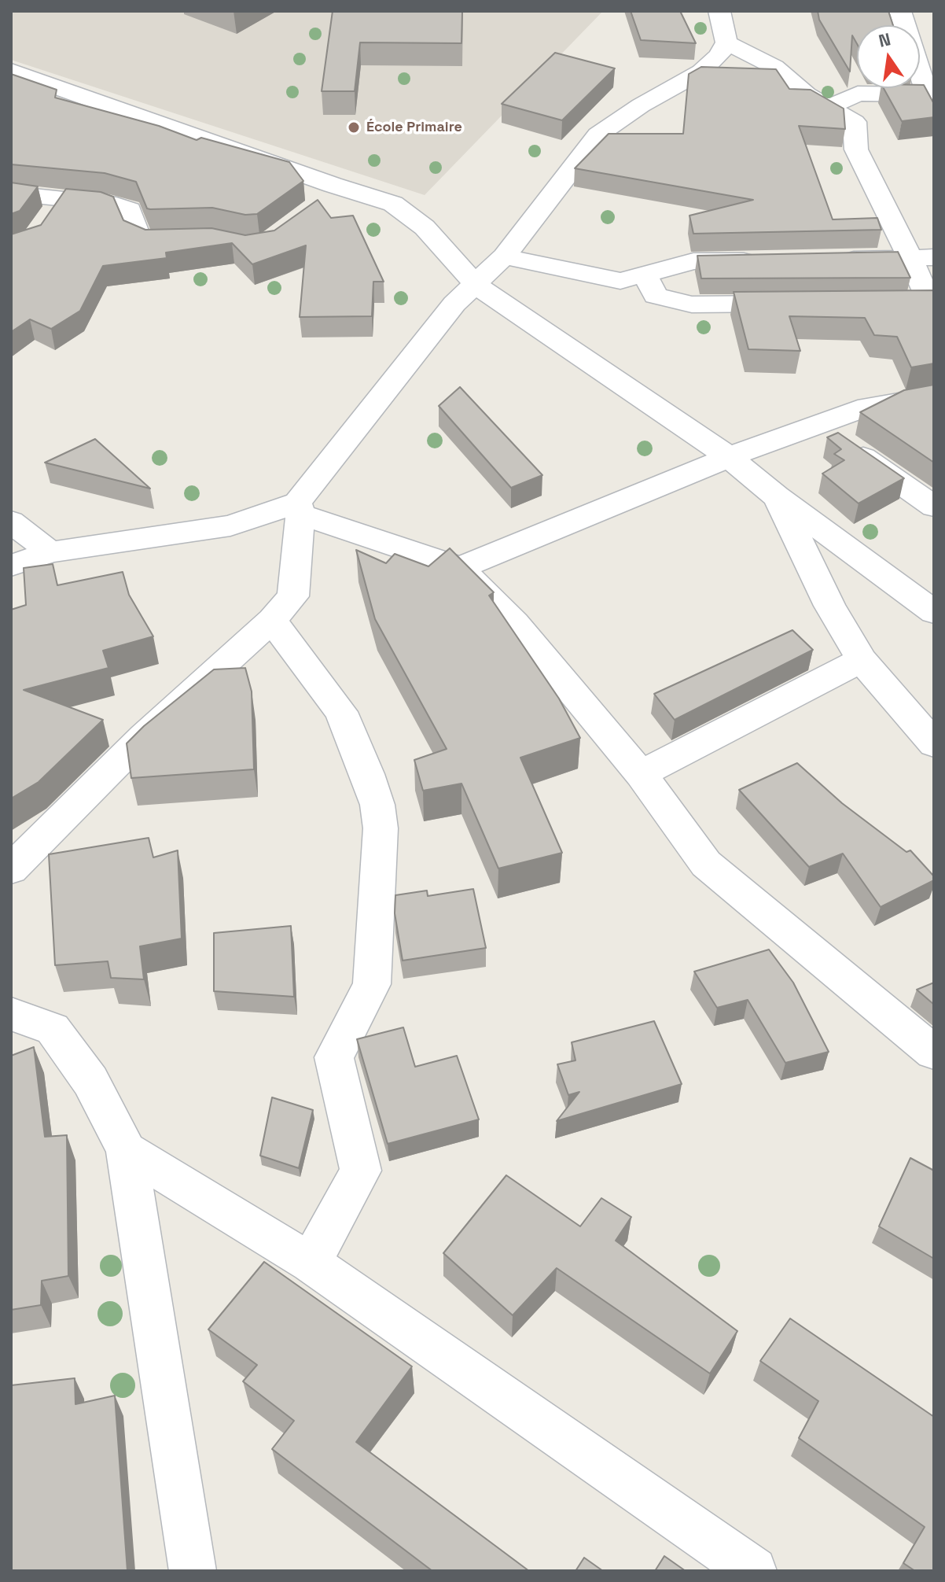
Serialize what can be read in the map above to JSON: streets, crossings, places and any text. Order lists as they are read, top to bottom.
{
  "places": ["École Primaire"],
  "north": "top"
}
